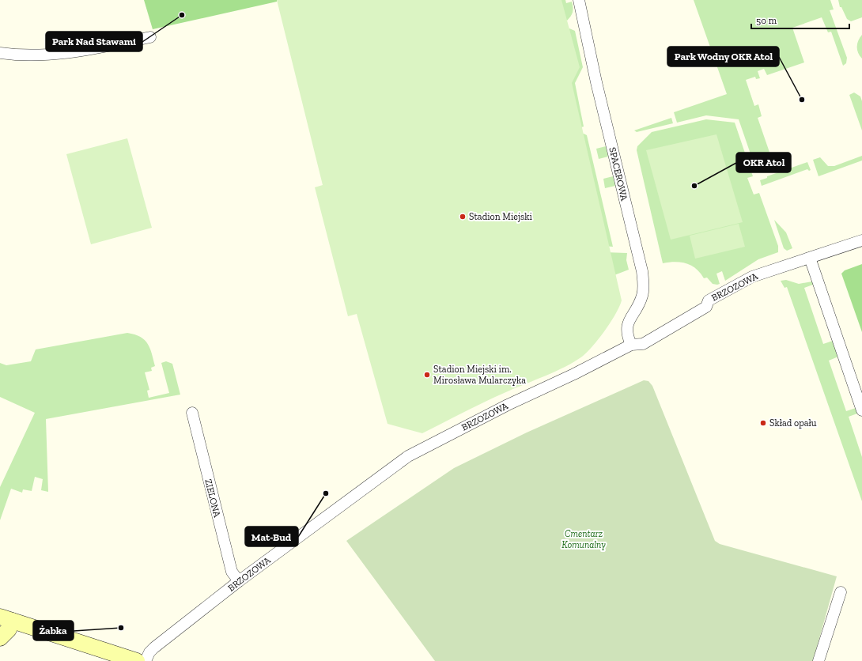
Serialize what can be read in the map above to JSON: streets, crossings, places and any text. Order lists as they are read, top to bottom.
{
  "streets": {
    "street": ["SPACEROWA", "BRZOZOWA", "ZIELONA"]
  },
  "crossings": [
    ["SPACEROWA", "BRZOZOWA"],
    ["BRZOZOWA", "ZIELONA"]
  ],
  "parks": ["Cmentarz Komunalny"],
  "places": [
    "Park Nad Stawami",
    "Park Wodny OKR Atol",
    "OKR Atol",
    "Stadion Miejski",
    "Stadion Miejski im. Mirosława Mularczyka",
    "Skład opału",
    "Mat-Bud",
    "Żabka"
  ],
  "scale_bar": "50 m"
}
